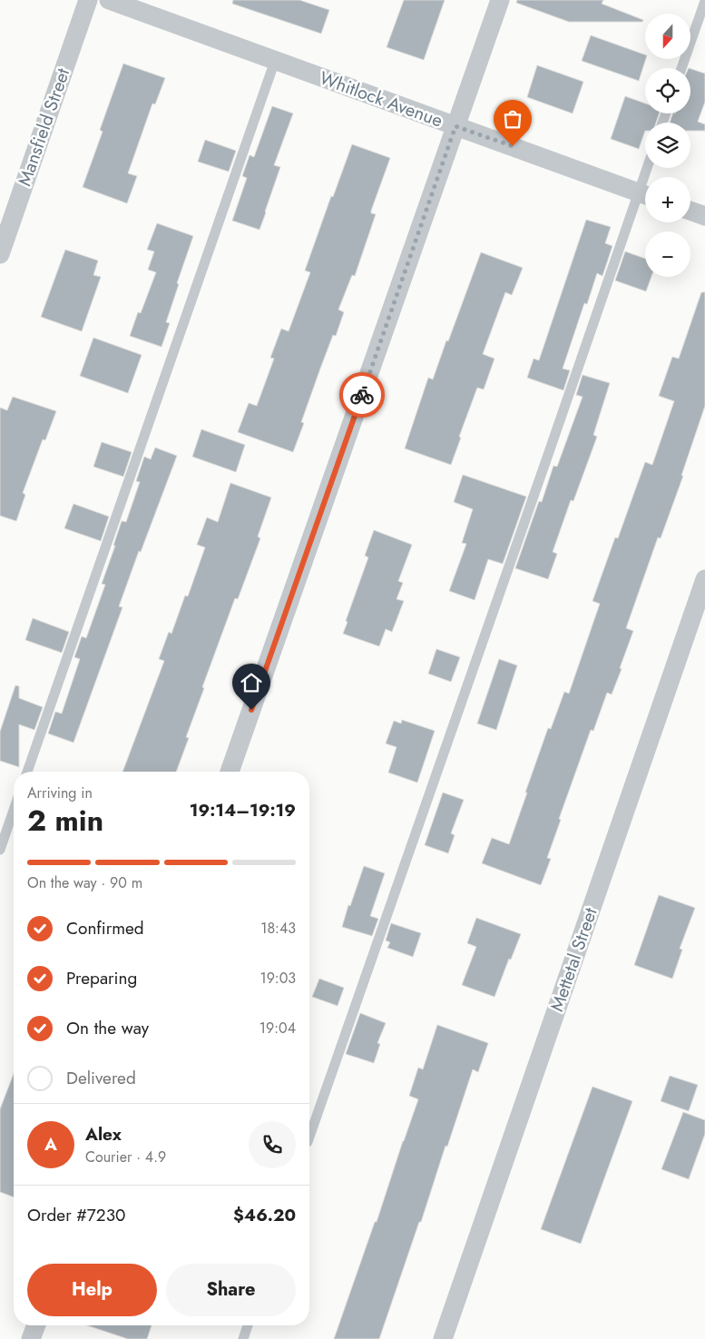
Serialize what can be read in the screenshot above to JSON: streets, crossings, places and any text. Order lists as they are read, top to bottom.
{
  "streets": {
    "street": ["Whitlock Avenue", "Mansfield Street", "Mettetal Street"]
  },
  "north": "bottom",
  "page": {
    "map_buttons": ["+", "−"],
    "heading": ["2 min", "Arriving in", "19:14–19:19"],
    "panel": [
      "Alex",
      "Courier · 4.9",
      "Order #7230",
      "$46.20"
    ],
    "bar": "On the way · 90 m",
    "list": [
      ["Confirmed", "18:43"],
      ["Preparing", "19:03"],
      ["On the way", "19:04"],
      "Delivered"
    ],
    "round": "A",
    "buttons": ["Help", "Share"]
  }
}
